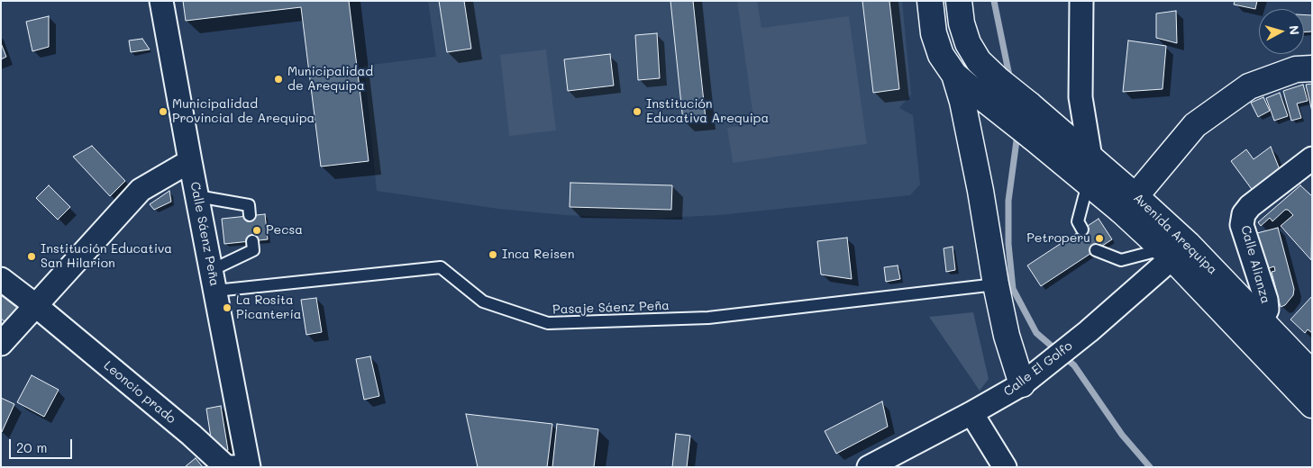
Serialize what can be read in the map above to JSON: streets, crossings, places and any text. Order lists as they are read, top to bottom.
{
  "streets": {
    "main road": ["Avenida Arequipa"],
    "street": [
      "Calle Sáenz Peña",
      "Calle Alianza",
      "Calle El Golfo",
      "Leoncio prado"
    ],
    "lane": ["Pasaje Sáenz Peña"]
  },
  "crossings": [
    ["Calle Sáenz Peña", "Pasaje Sáenz Peña"],
    ["Calle Sáenz Peña", "Leoncio prado"],
    ["Avenida Arequipa", "Calle Alianza"],
    ["Avenida Arequipa", "Calle El Golfo"]
  ],
  "places": [
    "Municipalidad de Arequipa",
    "Municipalidad Provincial de Arequipa",
    "Institución Educativa Arequipa",
    "Pecsa",
    "Petroperu",
    "Inca Reisen",
    "Institución Educativa San Hilarion",
    "La Rosita Picantería"
  ],
  "scale_bar": "20 m",
  "north": "right"
}
